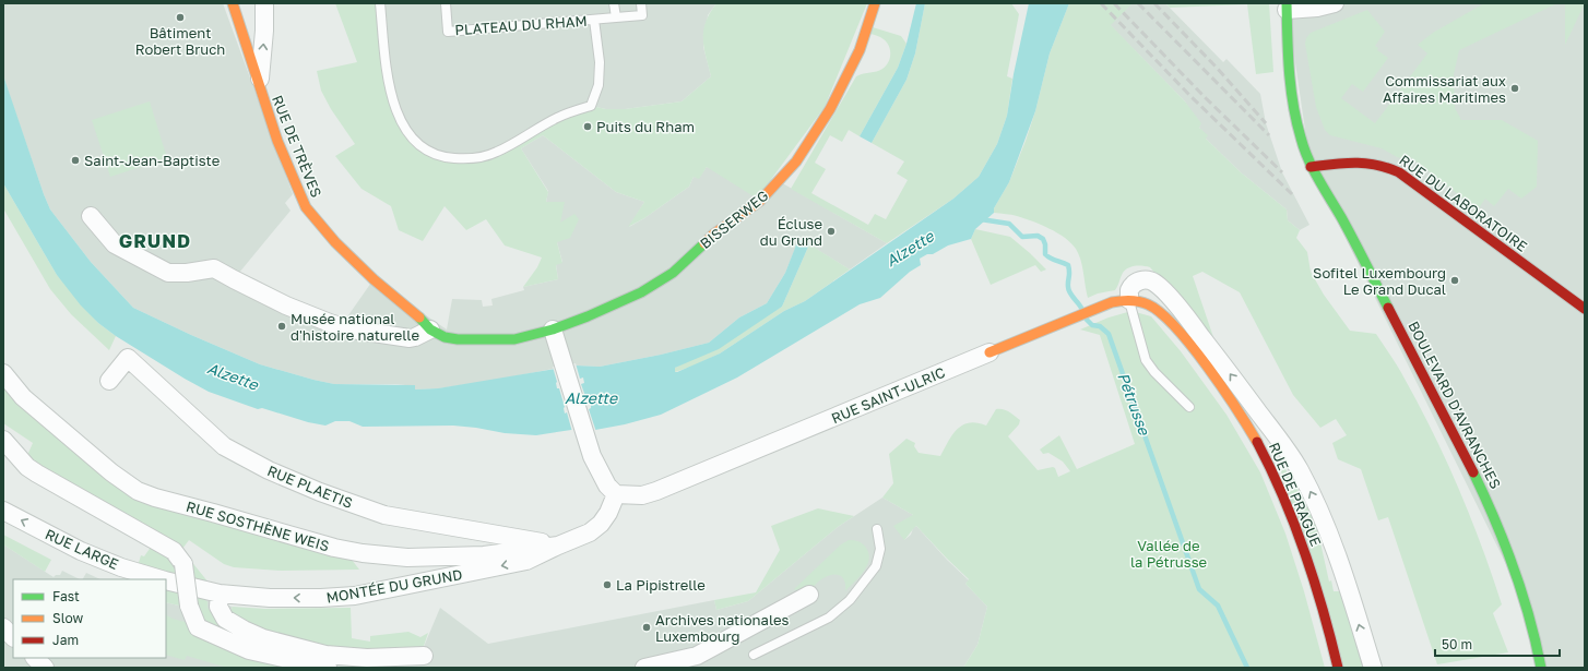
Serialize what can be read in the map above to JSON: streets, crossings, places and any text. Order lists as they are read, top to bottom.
{
  "streets": {
    "street": [
      "RUE DE TRÈVES",
      "RUE DU LABORATOIRE",
      "BISSERWEG",
      "RUE SAINT-ULRIC",
      "BOULEVARD D'AVRANCHES",
      "RUE PLAETIS",
      "RUE DE PRAGUE",
      "RUE SOSTHÈNE WEIS",
      "RUE LARGE",
      "MONTÉE DU GRUND"
    ],
    "lane": ["PLATEAU DU RHAM"]
  },
  "crossings": [
    ["RUE DE TRÈVES", "BISSERWEG"],
    ["RUE DU LABORATOIRE", "BOULEVARD D'AVRANCHES"],
    ["RUE SAINT-ULRIC", "RUE DE PRAGUE"],
    ["RUE SAINT-ULRIC", "MONTÉE DU GRUND"],
    ["RUE PLAETIS", "RUE SOSTHÈNE WEIS"],
    ["RUE PLAETIS", "MONTÉE DU GRUND"],
    ["RUE SOSTHÈNE WEIS", "MONTÉE DU GRUND"],
    ["RUE LARGE", "MONTÉE DU GRUND"]
  ],
  "one_way": ["MONTÉE DU GRUND"],
  "districts": ["GRUND"],
  "water": ["Alzette", "Pétrusse"],
  "parks": ["Vallée de la Pétrusse"],
  "places": [
    "Bâtiment Robert Bruch",
    "Commissariat aux Affaires Maritimes",
    "Puits du Rham",
    "Saint-Jean-Baptiste",
    "Écluse du Grund",
    "Sofitel Luxembourg Le Grand Ducal",
    "Musée national d'histoire naturelle",
    "La Pipistrelle",
    "Archives nationales Luxembourg"
  ],
  "legend": ["Fast", "Slow", "Jam"],
  "scale_bar": "50 m"
}
